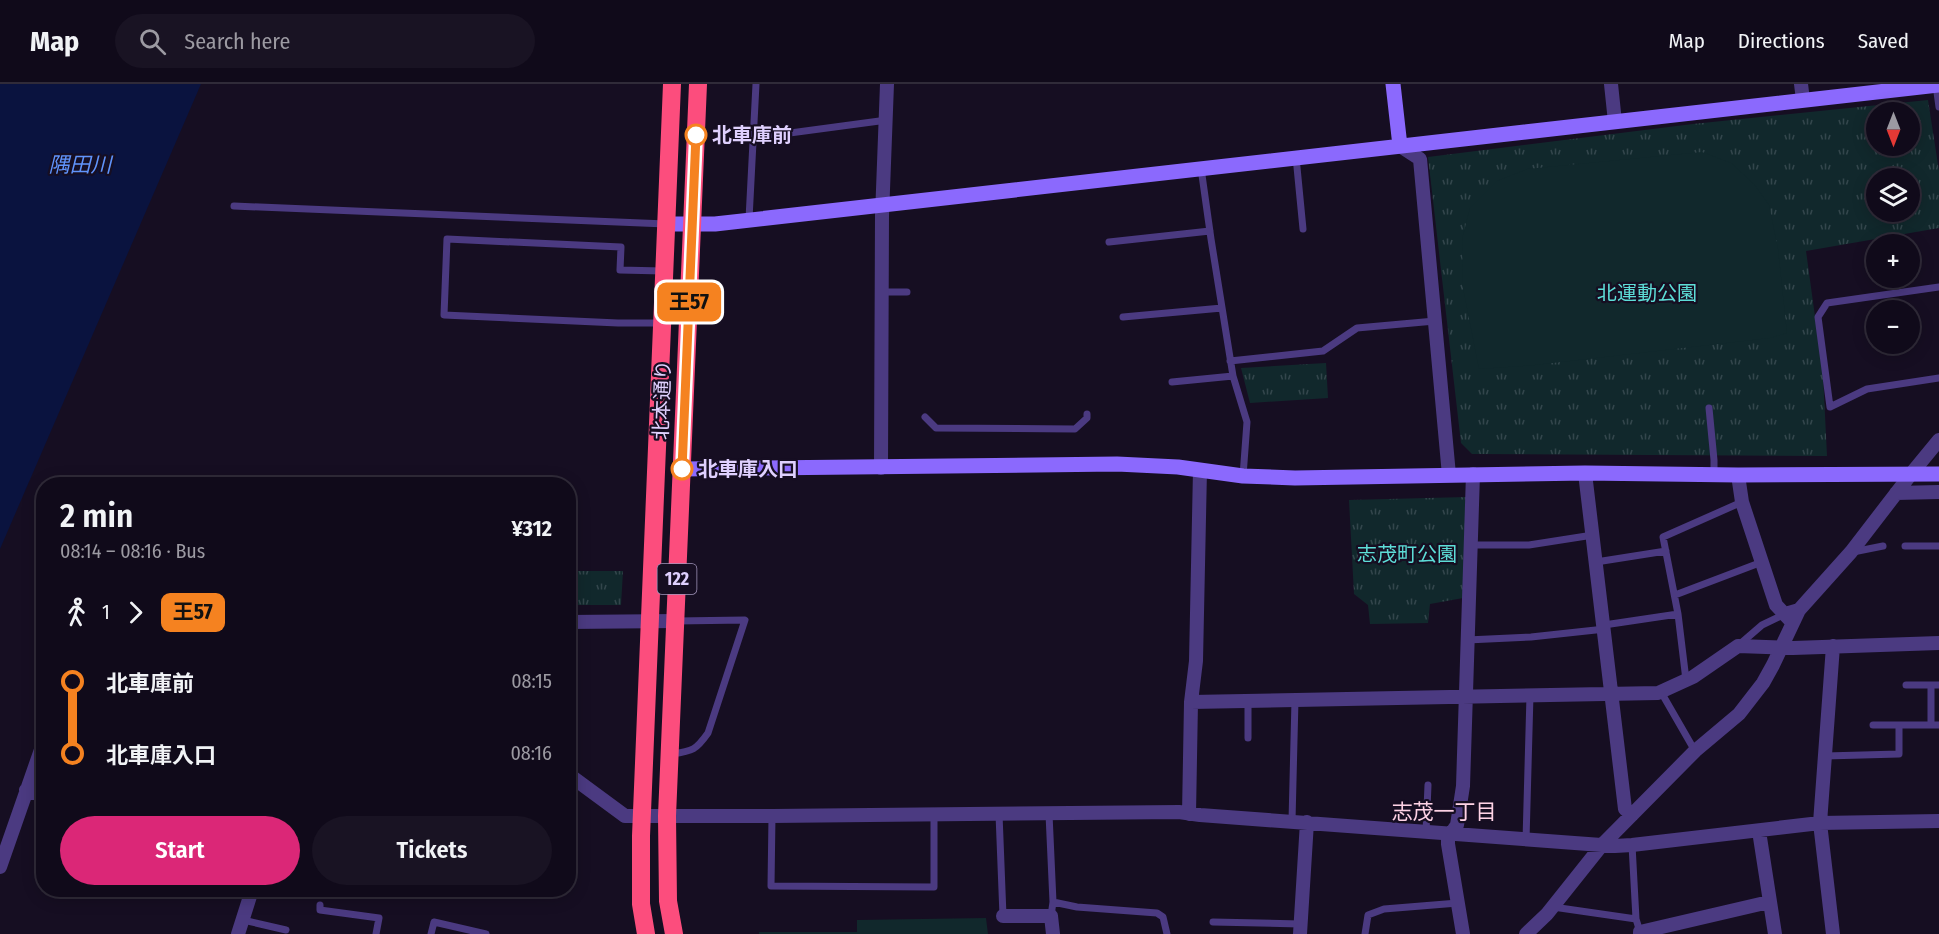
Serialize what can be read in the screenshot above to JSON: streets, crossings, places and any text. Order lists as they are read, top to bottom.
{
  "streets": {
    "highway": ["北本通り", "122"]
  },
  "districts": ["志茂一丁目"],
  "water": ["隅田川"],
  "parks": ["北運動公園", "志茂町公園"],
  "places": ["北車庫前", "北車庫入口"],
  "lines": ["bus line 王57"],
  "north": "bottom",
  "page": {
    "header": "Map",
    "search": "Search here",
    "nav": ["Map", "Directions", "Saved"],
    "on_map": "王57",
    "map_buttons": ["+", "−"],
    "heading": ["2 min", "08:14 – 08:16 · Bus", "¥312"],
    "legs": ["1", "王57"],
    "list": [
      {
        "name": "北車庫前",
        "value": "08:15"
      },
      {
        "name": "北車庫入口",
        "value": "08:16"
      }
    ],
    "buttons": ["Start", "Tickets"]
  }
}
